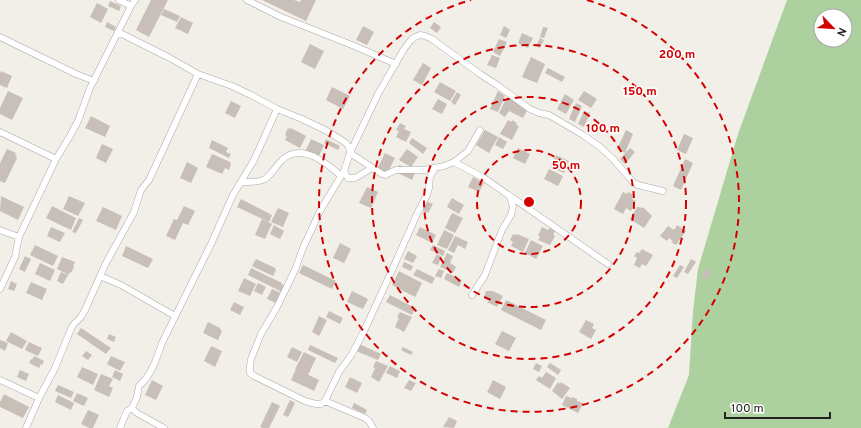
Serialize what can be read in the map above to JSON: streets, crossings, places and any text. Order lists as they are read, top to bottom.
{
  "scale_bar": "100 m",
  "north": "bottom right",
  "rings": [
    "200 m",
    "150 m",
    "100 m",
    "50 m"
  ]
}
